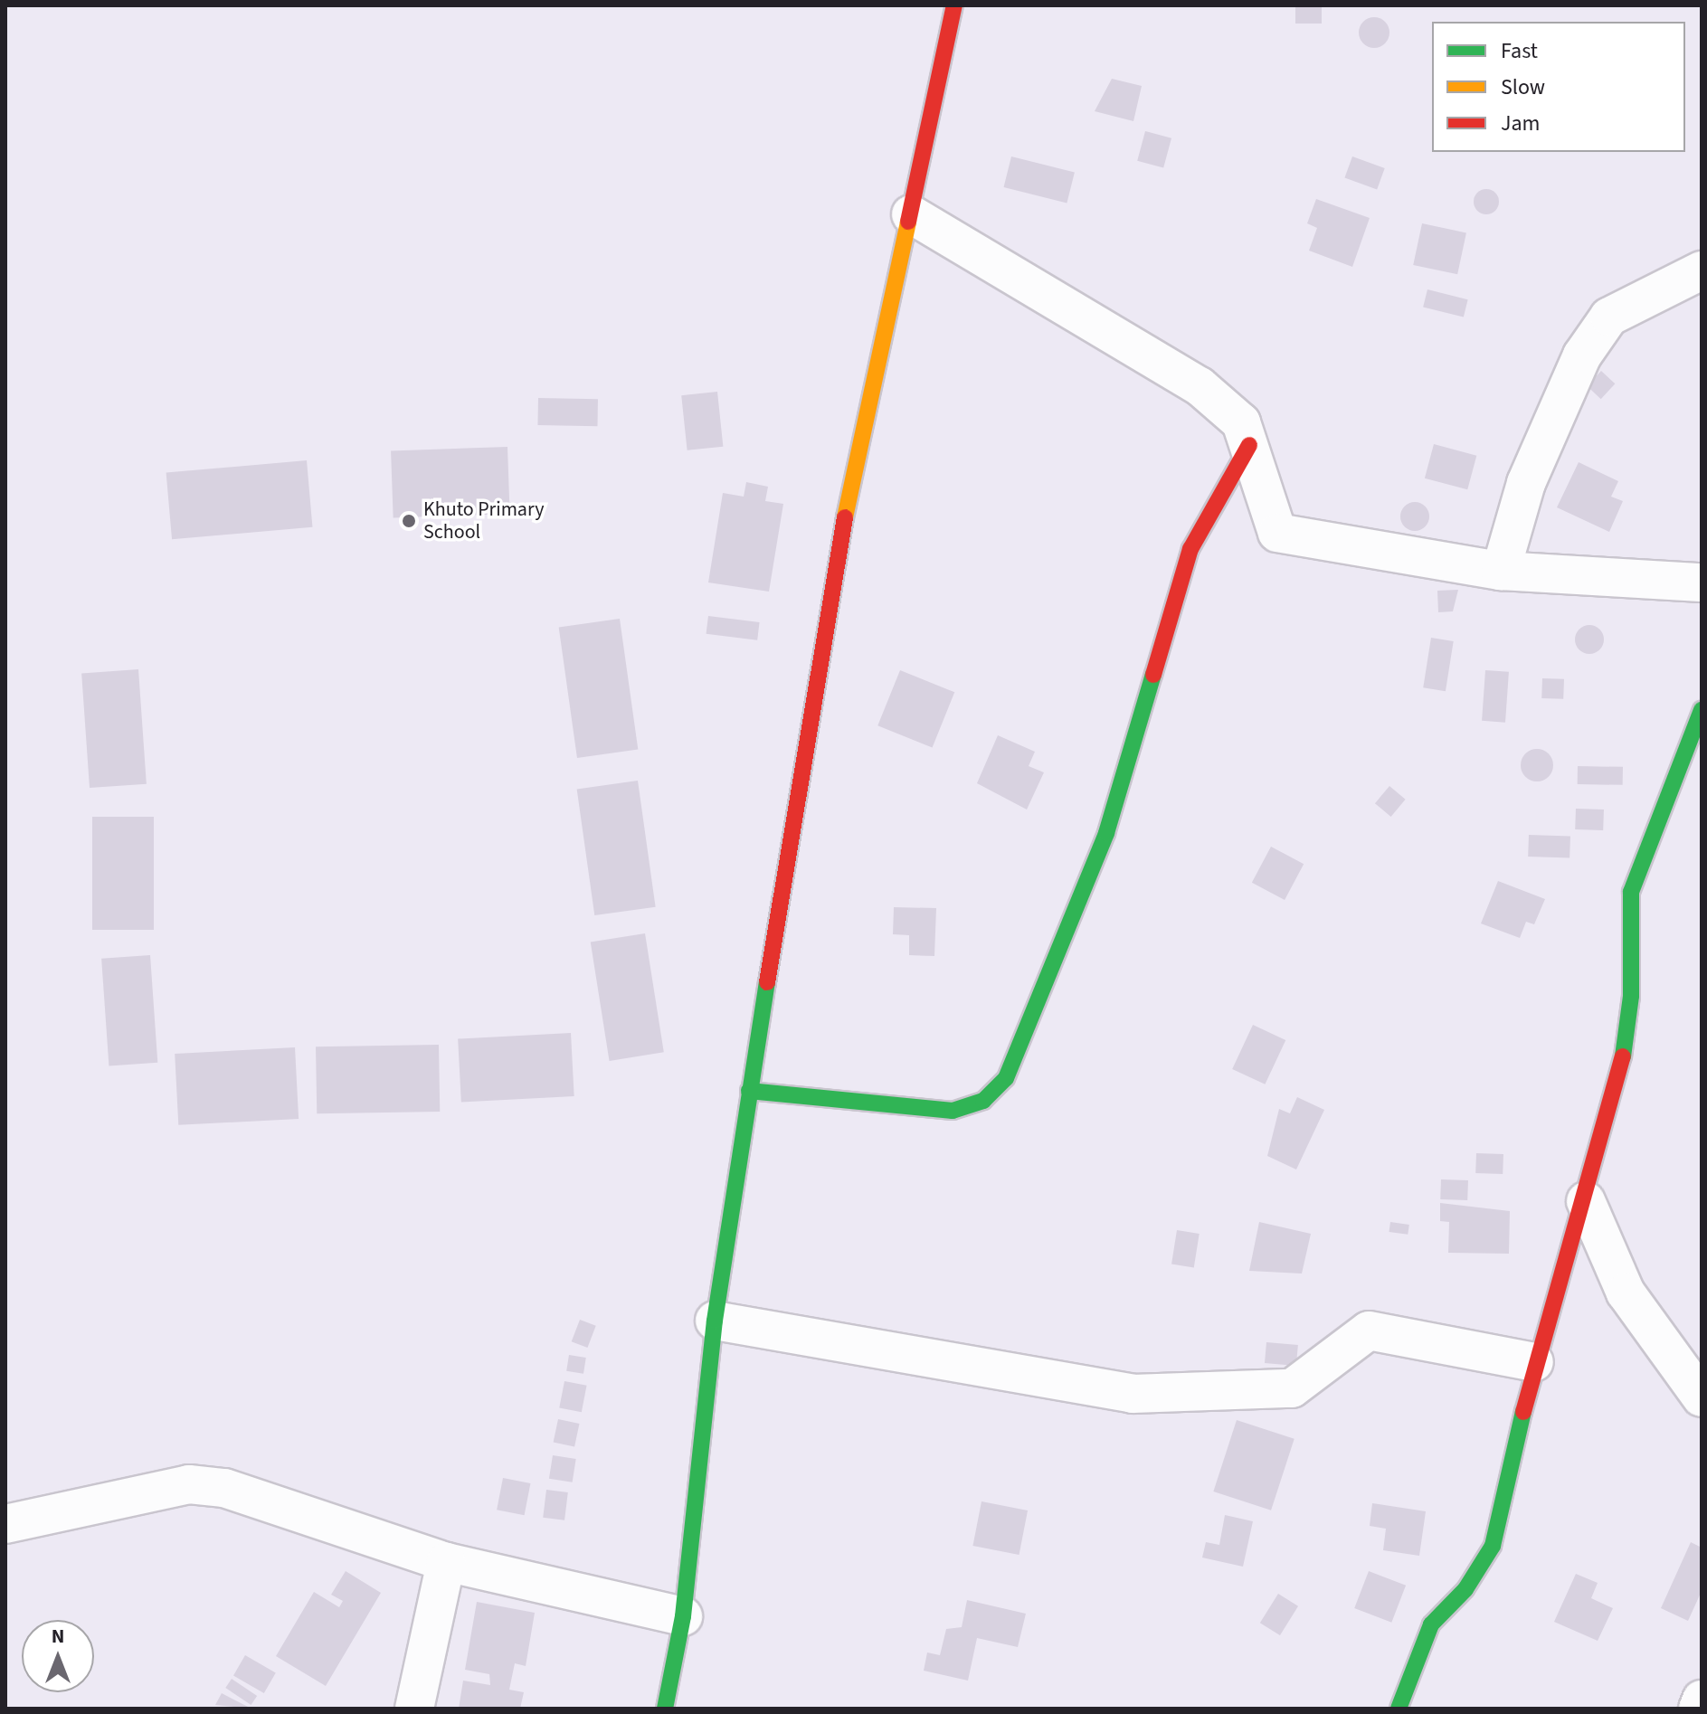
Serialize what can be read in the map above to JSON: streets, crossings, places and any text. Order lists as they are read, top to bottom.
{
  "places": ["Khuto Primary School"],
  "legend": ["Fast", "Slow", "Jam"],
  "north": "top"
}
